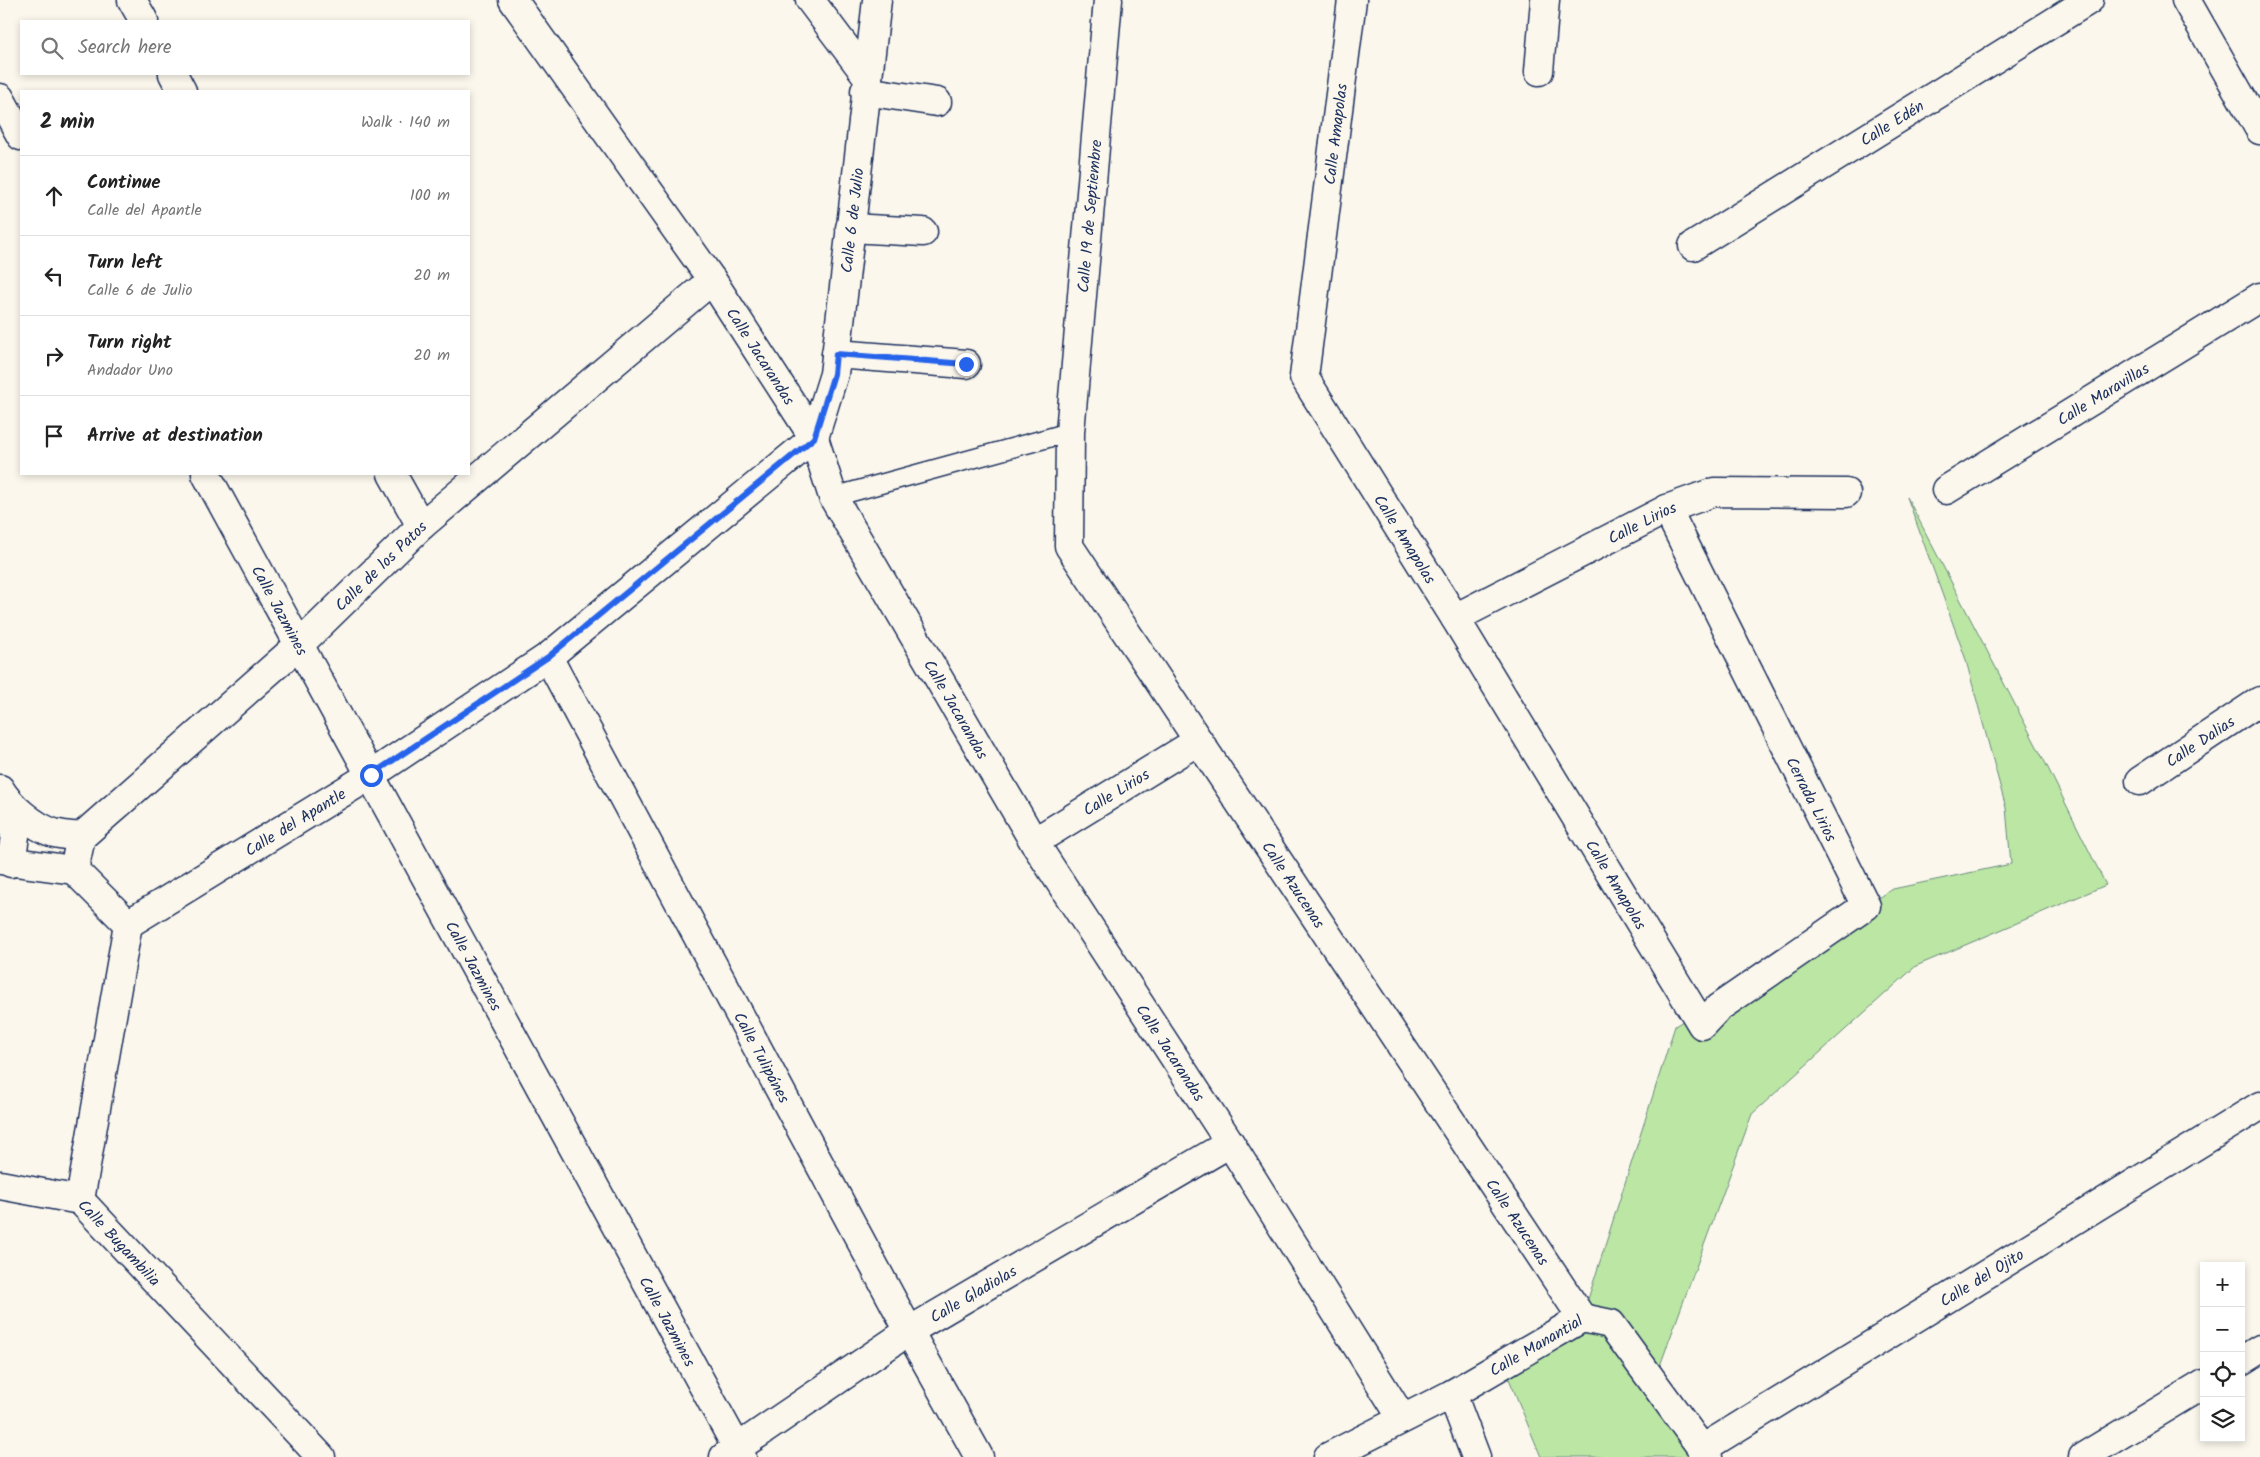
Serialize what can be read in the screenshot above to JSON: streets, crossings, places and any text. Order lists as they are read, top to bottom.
{
  "streets": {
    "street": [
      "Calle Edén",
      "Calle Amapolas",
      "Calle 19 de Septiembre",
      "Calle 6 de Julio",
      "Calle Jacarandas",
      "Calle Maravillas",
      "Calle Lirios",
      "Calle de los Patos",
      "Calle Jazmines",
      "Calle Dalias",
      "Cerrada Lirios",
      "Calle del Apantle",
      "Calle Azucenas",
      "Calle Tulipánes",
      "Calle Bugambilia",
      "Calle del Ojito",
      "Calle Gladiolas",
      "Calle Manantial"
    ]
  },
  "crossings": [
    ["Calle Amapolas", "Calle Lirios"],
    ["Calle Amapolas", "Cerrada Lirios"],
    ["Calle 19 de Septiembre", "Calle Azucenas"],
    ["Calle 6 de Julio", "Calle Jacarandas"],
    ["Calle 6 de Julio", "Calle del Apantle"],
    ["Calle Jacarandas", "Calle Lirios"],
    ["Calle Jacarandas", "Calle de los Patos"],
    ["Calle Jacarandas", "Calle del Apantle"],
    ["Calle Jacarandas", "Calle Gladiolas"],
    ["Calle Jacarandas", "Calle Manantial"],
    ["Calle Lirios", "Cerrada Lirios"],
    ["Calle Lirios", "Calle Azucenas"],
    ["Calle de los Patos", "Calle Jazmines"],
    ["Calle Jazmines", "Calle del Apantle"],
    ["Calle Jazmines", "Calle Gladiolas"],
    ["Calle del Apantle", "Calle Tulipánes"],
    ["Calle del Apantle", "Calle Bugambilia"],
    ["Calle Azucenas", "Calle Manantial"],
    ["Calle Tulipánes", "Calle Gladiolas"],
    ["Calle del Ojito", "Calle Manantial"]
  ],
  "page": {
    "search": "Search here",
    "heading": ["2 min", "Walk · 140 m"],
    "list": [
      ["Continue", "Calle del Apantle", "100 m"],
      ["Turn left", "Calle 6 de Julio", "20 m"],
      ["Turn right", "Andador Uno", "20 m"],
      "Arrive at destination"
    ],
    "map_buttons": ["+", "−"]
  }
}
